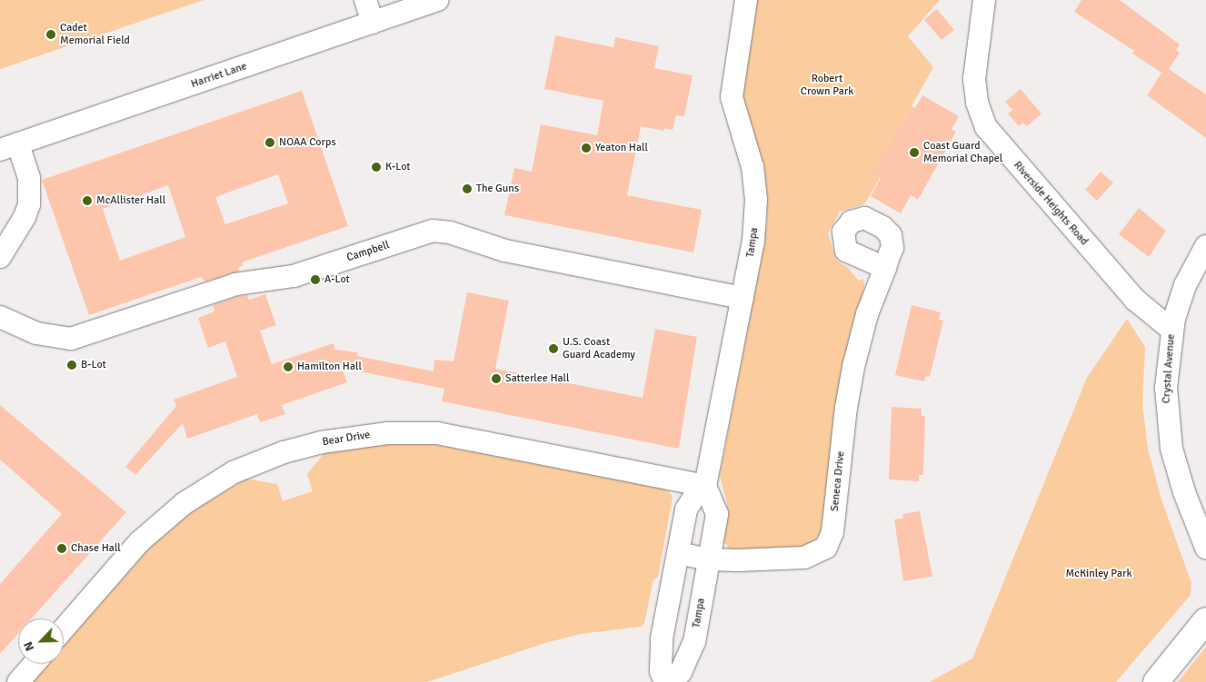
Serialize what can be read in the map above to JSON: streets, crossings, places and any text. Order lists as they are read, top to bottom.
{
  "streets": {
    "street": [
      "Harriet Lane",
      "Riverside Heights Road",
      "Tampa",
      "Campbell",
      "Crystal Avenue",
      "Bear Drive",
      "Seneca Drive"
    ]
  },
  "crossings": [
    ["Riverside Heights Road", "Crystal Avenue"],
    ["Tampa", "Campbell"],
    ["Tampa", "Bear Drive"],
    ["Tampa", "Seneca Drive"]
  ],
  "parks": ["Robert Crown Park", "McKinley Park"],
  "places": [
    "Cadet Memorial Field",
    "NOAA Corps",
    "Yeaton Hall",
    "Coast Guard Memorial Chapel",
    "K-Lot",
    "The Guns",
    "McAllister Hall",
    "A-Lot",
    "U.S. Coast Guard Academy",
    "B-Lot",
    "Hamilton Hall",
    "Satterlee Hall",
    "Chase Hall"
  ],
  "north": "bottom left"
}
